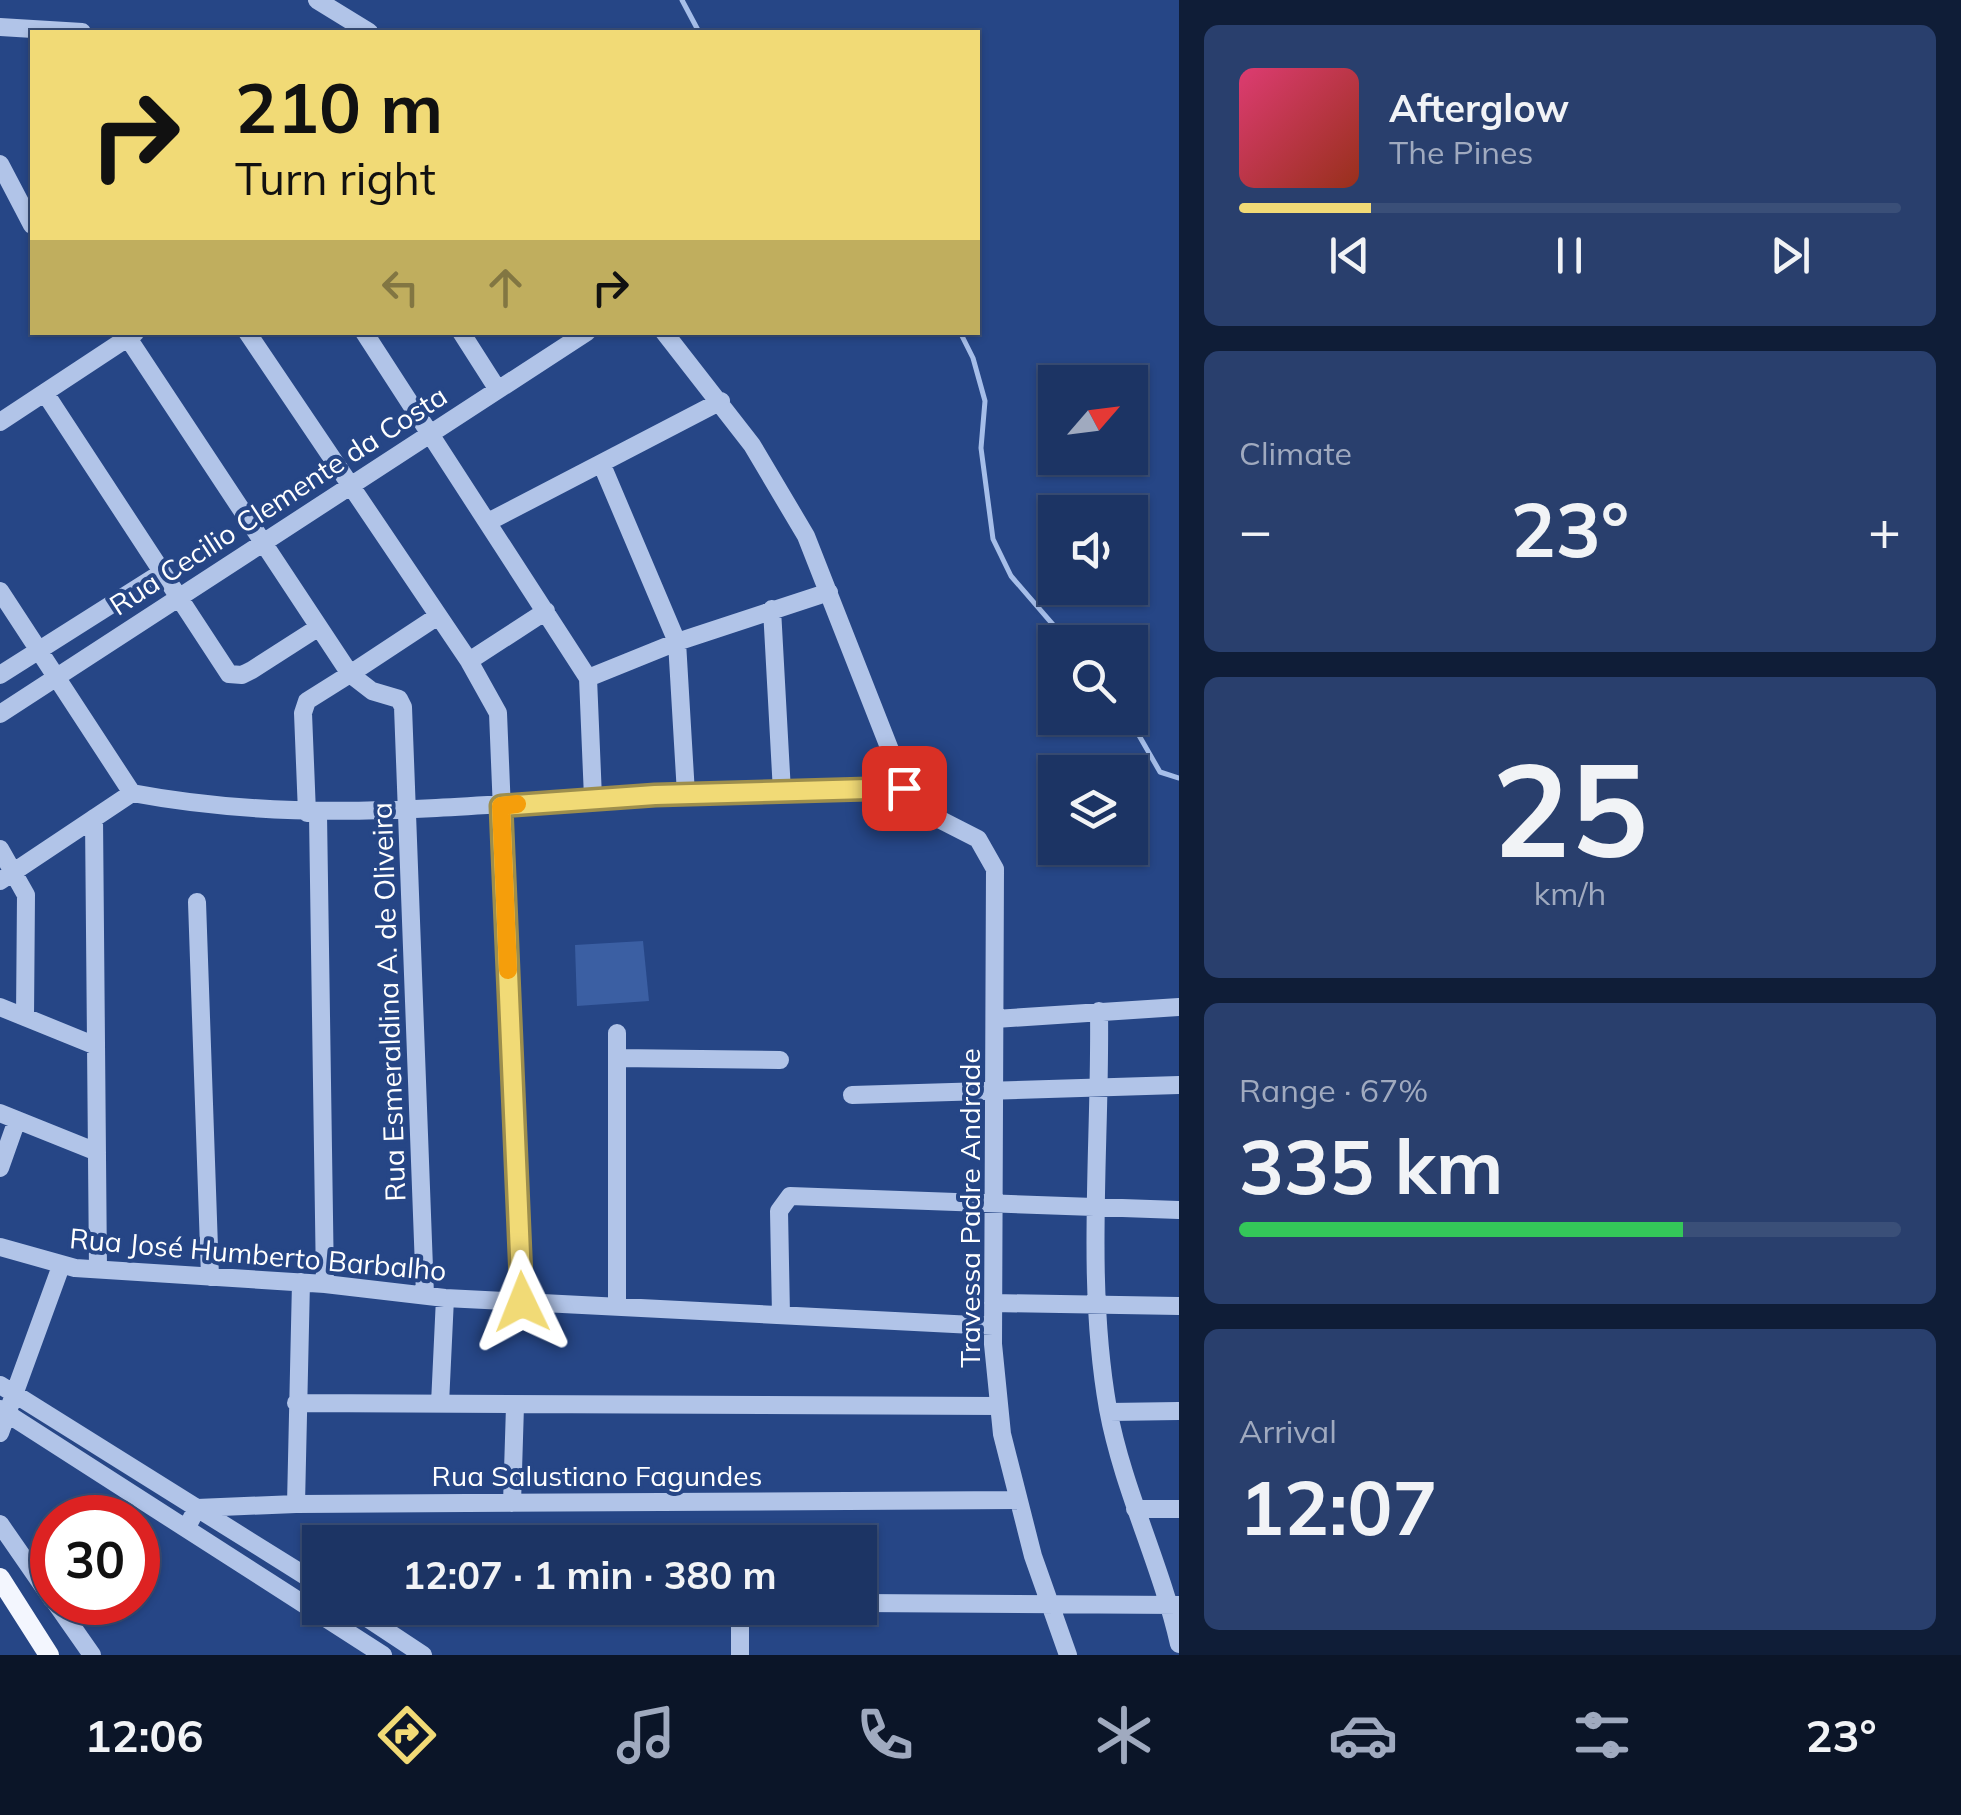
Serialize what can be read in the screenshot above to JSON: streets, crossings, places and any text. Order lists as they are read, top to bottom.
{
  "streets": {
    "street": [
      "Rua Cecilio Clemente da Costa",
      "Rua Esmeraldina A. de Oliveira",
      "Travessa Padre Andrade",
      "Rua José Humberto Barbalho",
      "Rua Salustiano Fagundes"
    ]
  },
  "crossings": [
    ["Rua Esmeraldina A. de Oliveira", "Rua José Humberto Barbalho"],
    ["Travessa Padre Andrade", "Rua José Humberto Barbalho"],
    ["Travessa Padre Andrade", "Rua Salustiano Fagundes"]
  ],
  "north": "top right",
  "page": {
    "turn": ["210 m", "Turn right"],
    "song": ["Afterglow", "The Pines"],
    "tile": [
      "Climate",
      ["25", "km/h"],
      ["Range · 67%", "335 km"],
      ["Arrival", "12:07"]
    ],
    "heat": ["−", "23°", "+"],
    "limit": "30",
    "trip": "12:07 · 1 min · 380 m",
    "tabs": ["12:06", "23°"]
  }
}
